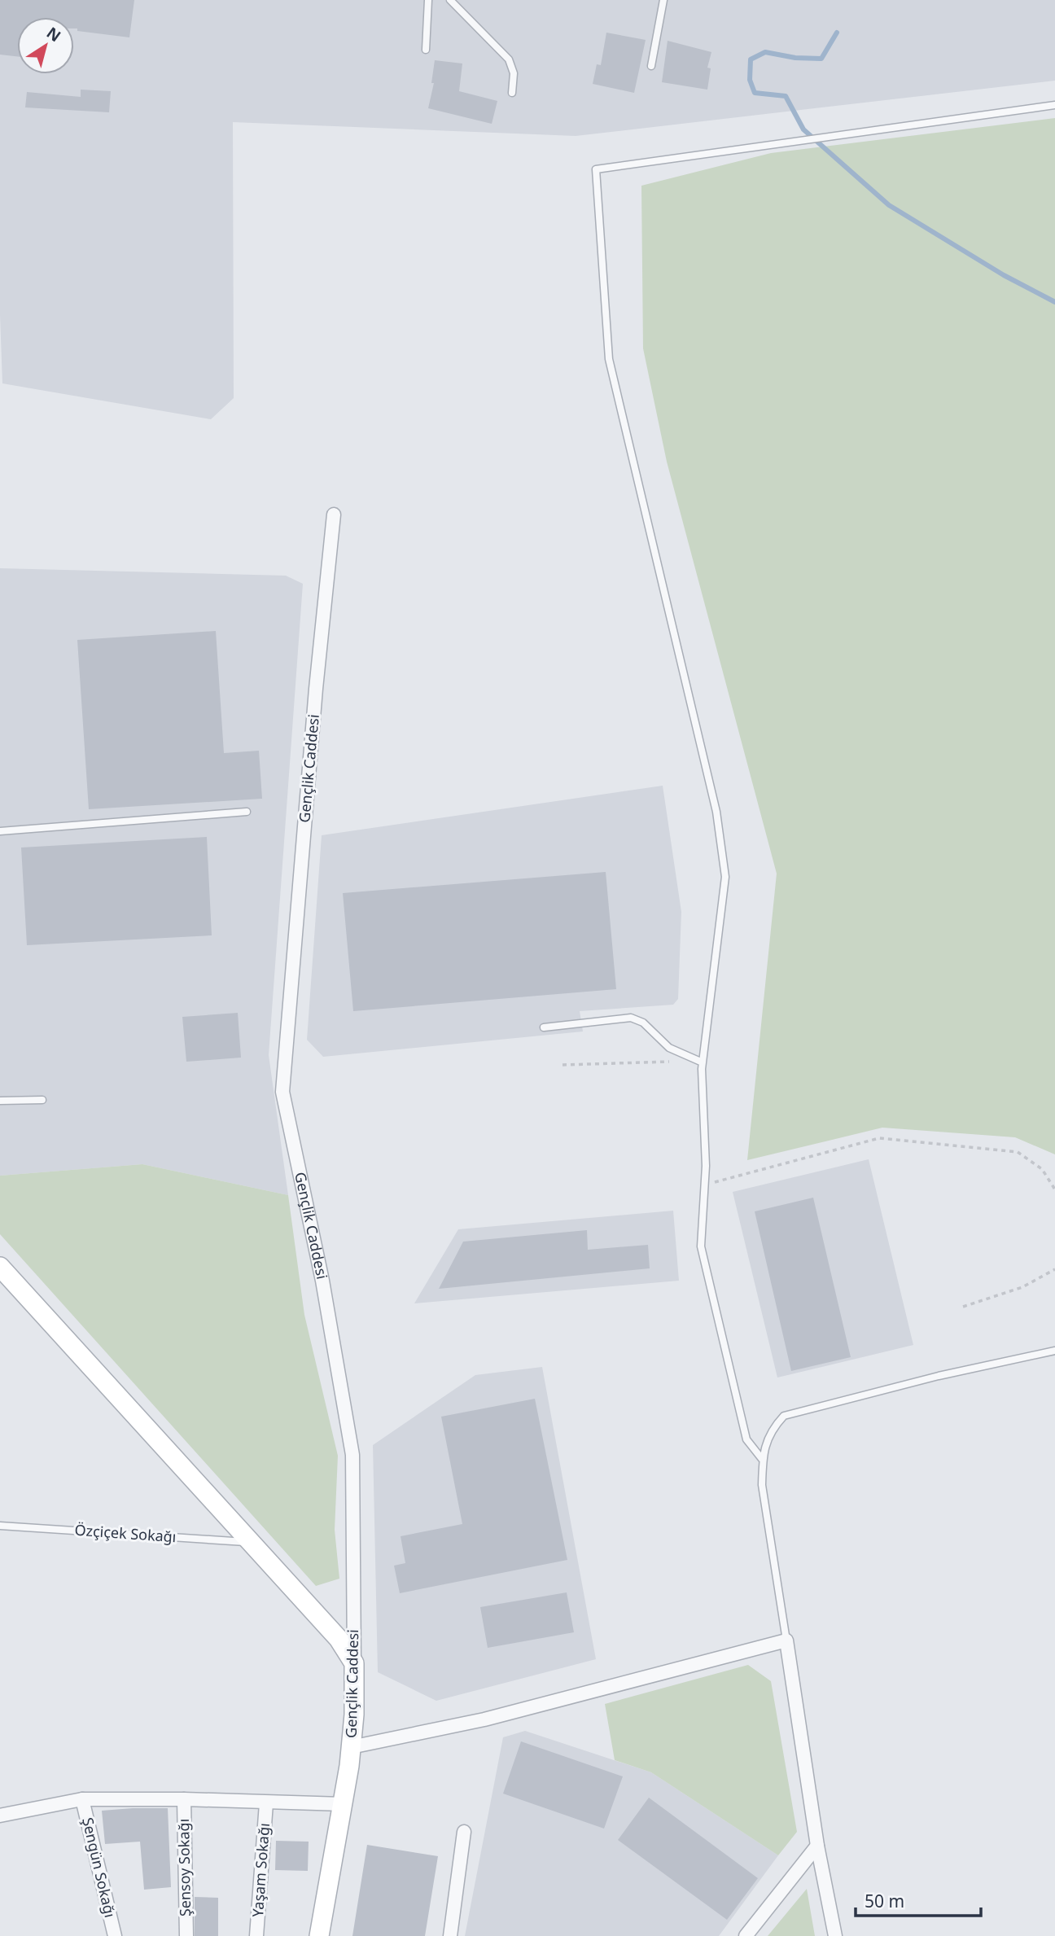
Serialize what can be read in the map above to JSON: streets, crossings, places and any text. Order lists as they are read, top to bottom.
{
  "streets": {
    "street": [
      "Gençlik Caddesi",
      "Şengün Sokağı",
      "Şensoy Sokağı",
      "Yaşam Sokağı"
    ],
    "lane": ["Özçiçek Sokağı"]
  },
  "scale_bar": "50 m",
  "north": "top right"
}
